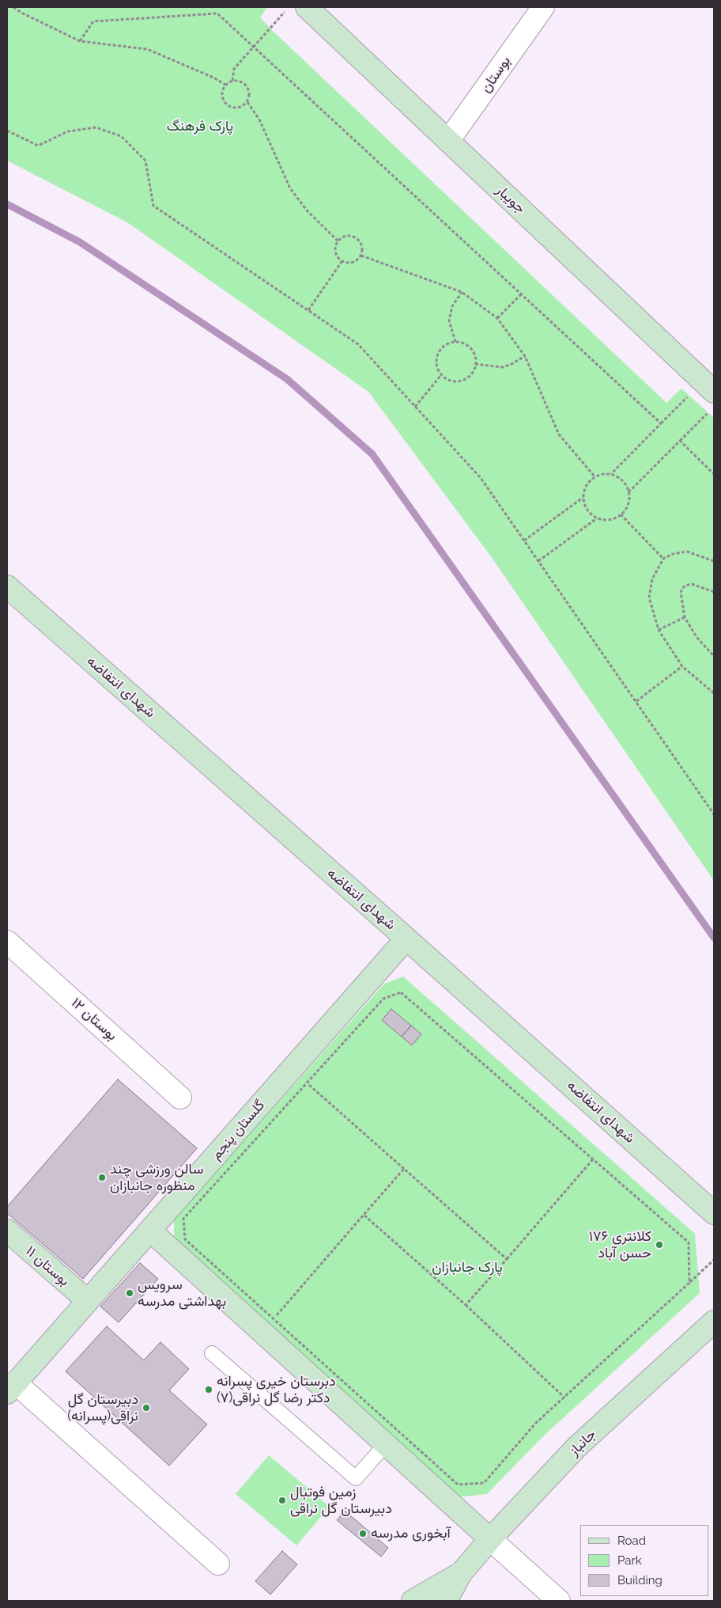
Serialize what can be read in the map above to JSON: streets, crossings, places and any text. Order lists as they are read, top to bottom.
{
  "streets": {
    "street": [
      "بوستان",
      "جویبار",
      "شهدای انتفاضه",
      "بوستان ۱۲",
      "گلستان پنجم",
      "بوستان ۱۱",
      "جانباز"
    ]
  },
  "crossings": [
    ["بوستان", "جویبار"],
    ["شهدای انتفاضه", "گلستان پنجم"],
    ["گلستان پنجم", "بوستان ۱۱"]
  ],
  "parks": ["پارک فرهنگ", "پارک جانبازان"],
  "places": [
    "سالن ورزشی چند منظوره جانبازان",
    "کلانتری ۱۷۶ حسن آباد",
    "سرویس بهداشتی مدرسه",
    "دبرستان خیری پسرانه دکتر رضا گل نراقی(۷)",
    "دبیرستان گل نراقی(پسرانه)",
    "زمین فوتبال دبیرستان گل نراقی",
    "آبخوری مدرسه"
  ],
  "legend": ["Road", "Park", "Building"]
}
